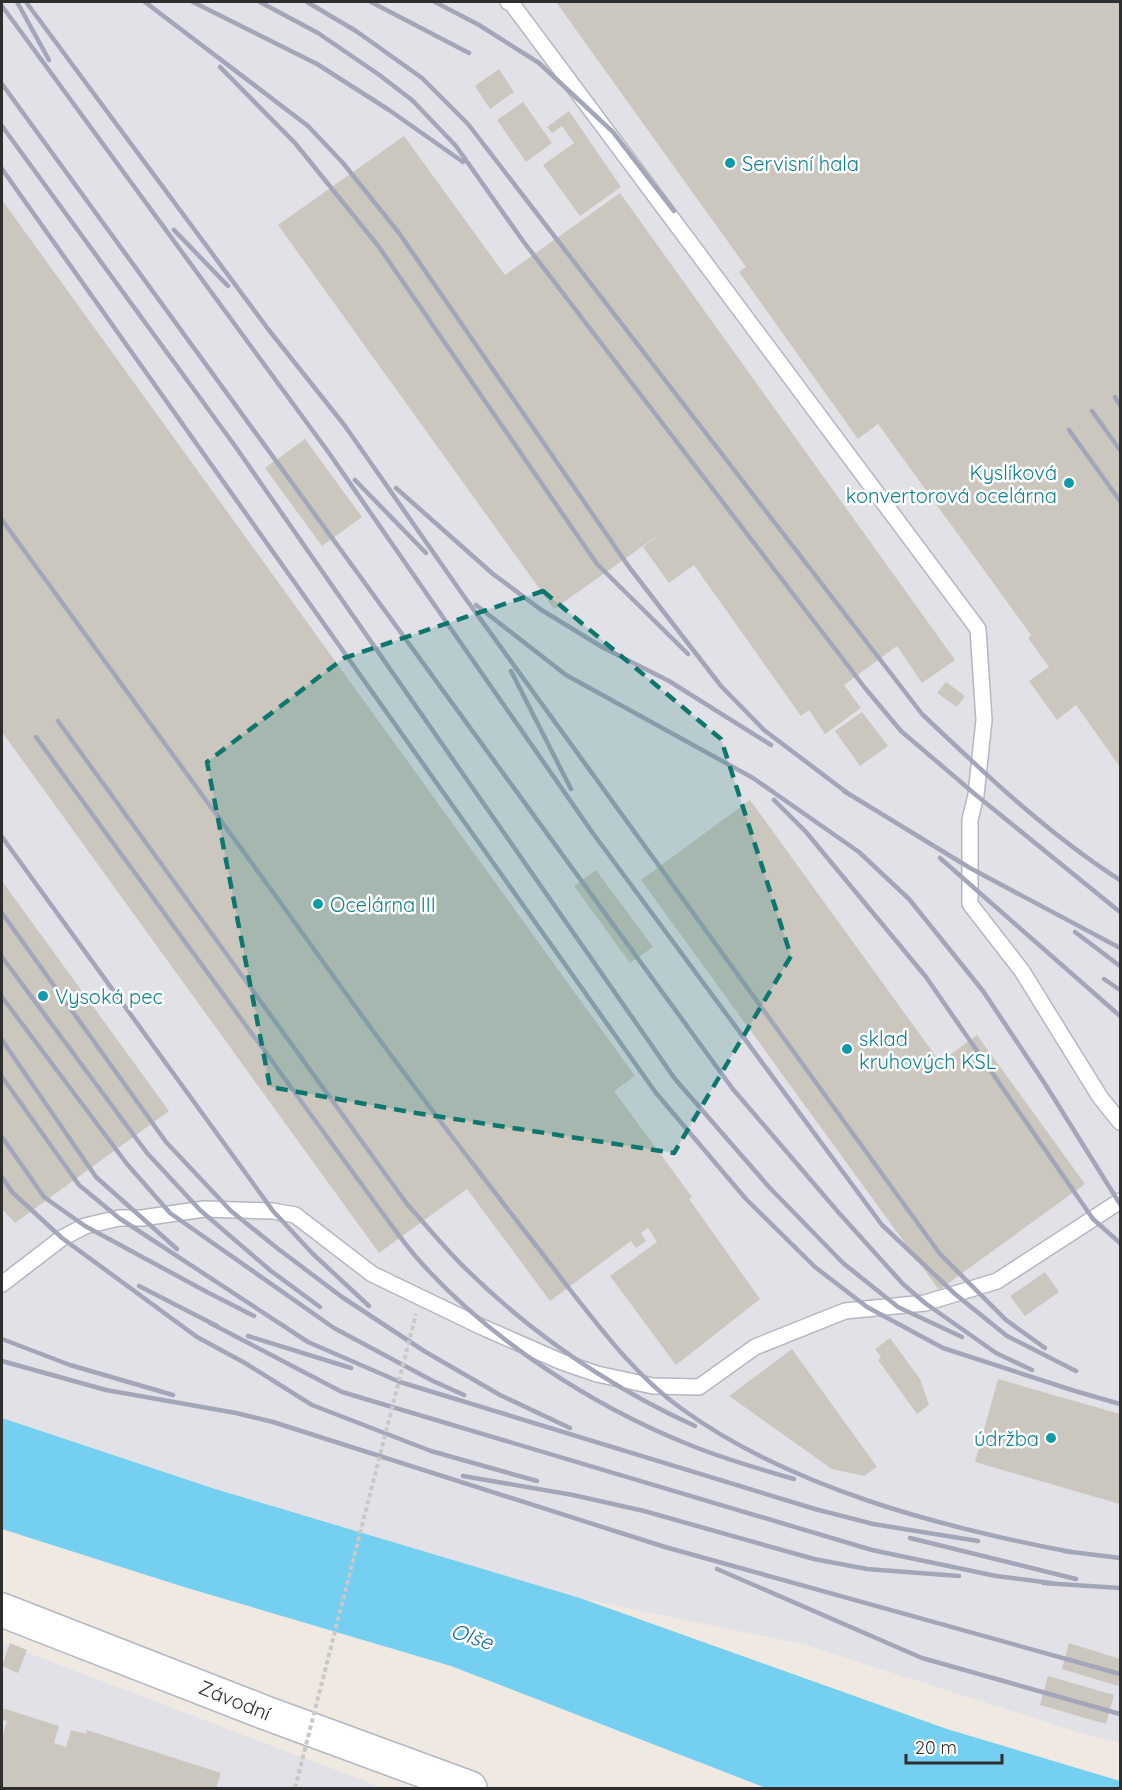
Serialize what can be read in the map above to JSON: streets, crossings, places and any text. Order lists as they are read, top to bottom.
{
  "streets": {
    "street": ["Závodní"]
  },
  "water": ["Olše"],
  "places": [
    "Servisní hala",
    "Kyslíková konvertorová ocelárna",
    "Ocelárna III",
    "Vysoká pec",
    "sklad kruhových KSL",
    "údržba"
  ],
  "scale_bar": "20 m"
}
